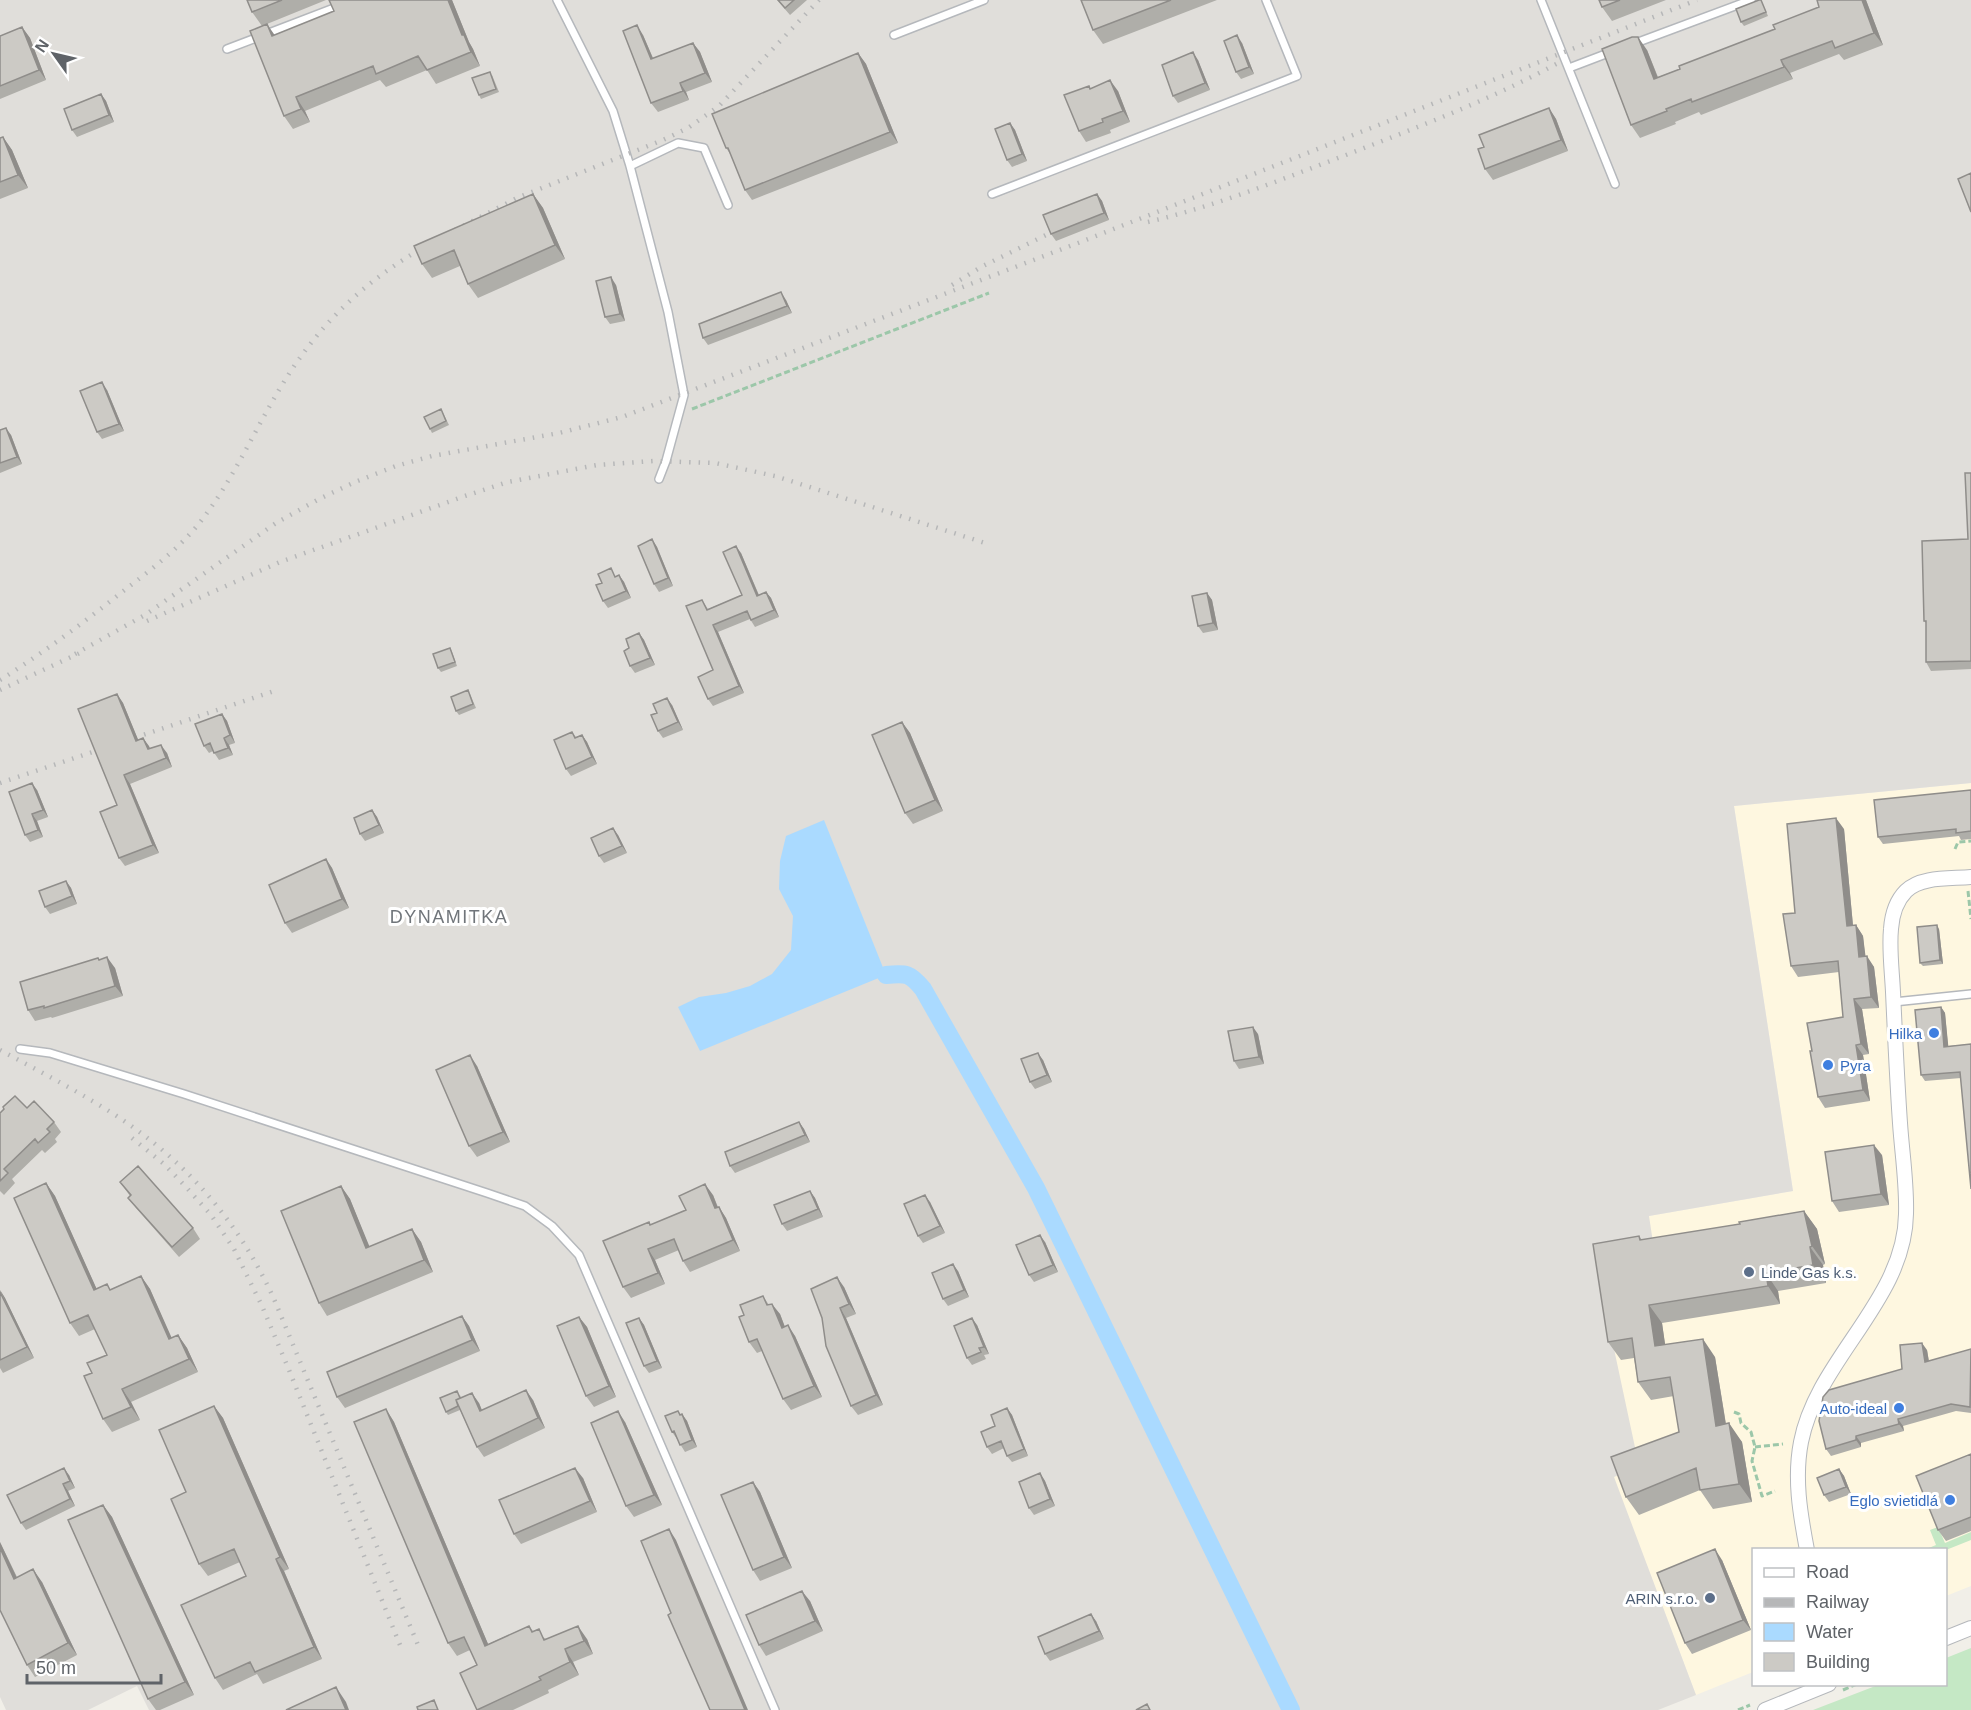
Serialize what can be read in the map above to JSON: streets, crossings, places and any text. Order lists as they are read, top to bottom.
{
  "districts": ["DYNAMITKA"],
  "places": [
    "Hilka",
    "Pyra",
    "Linde Gas k.s.",
    "Auto-ideal",
    "Eglo svietidlá",
    "ARIN s.r.o."
  ],
  "legend": [
    "Road",
    "Railway",
    "Water",
    "Building"
  ],
  "scale_bar": "50 m",
  "north": "top left"
}
